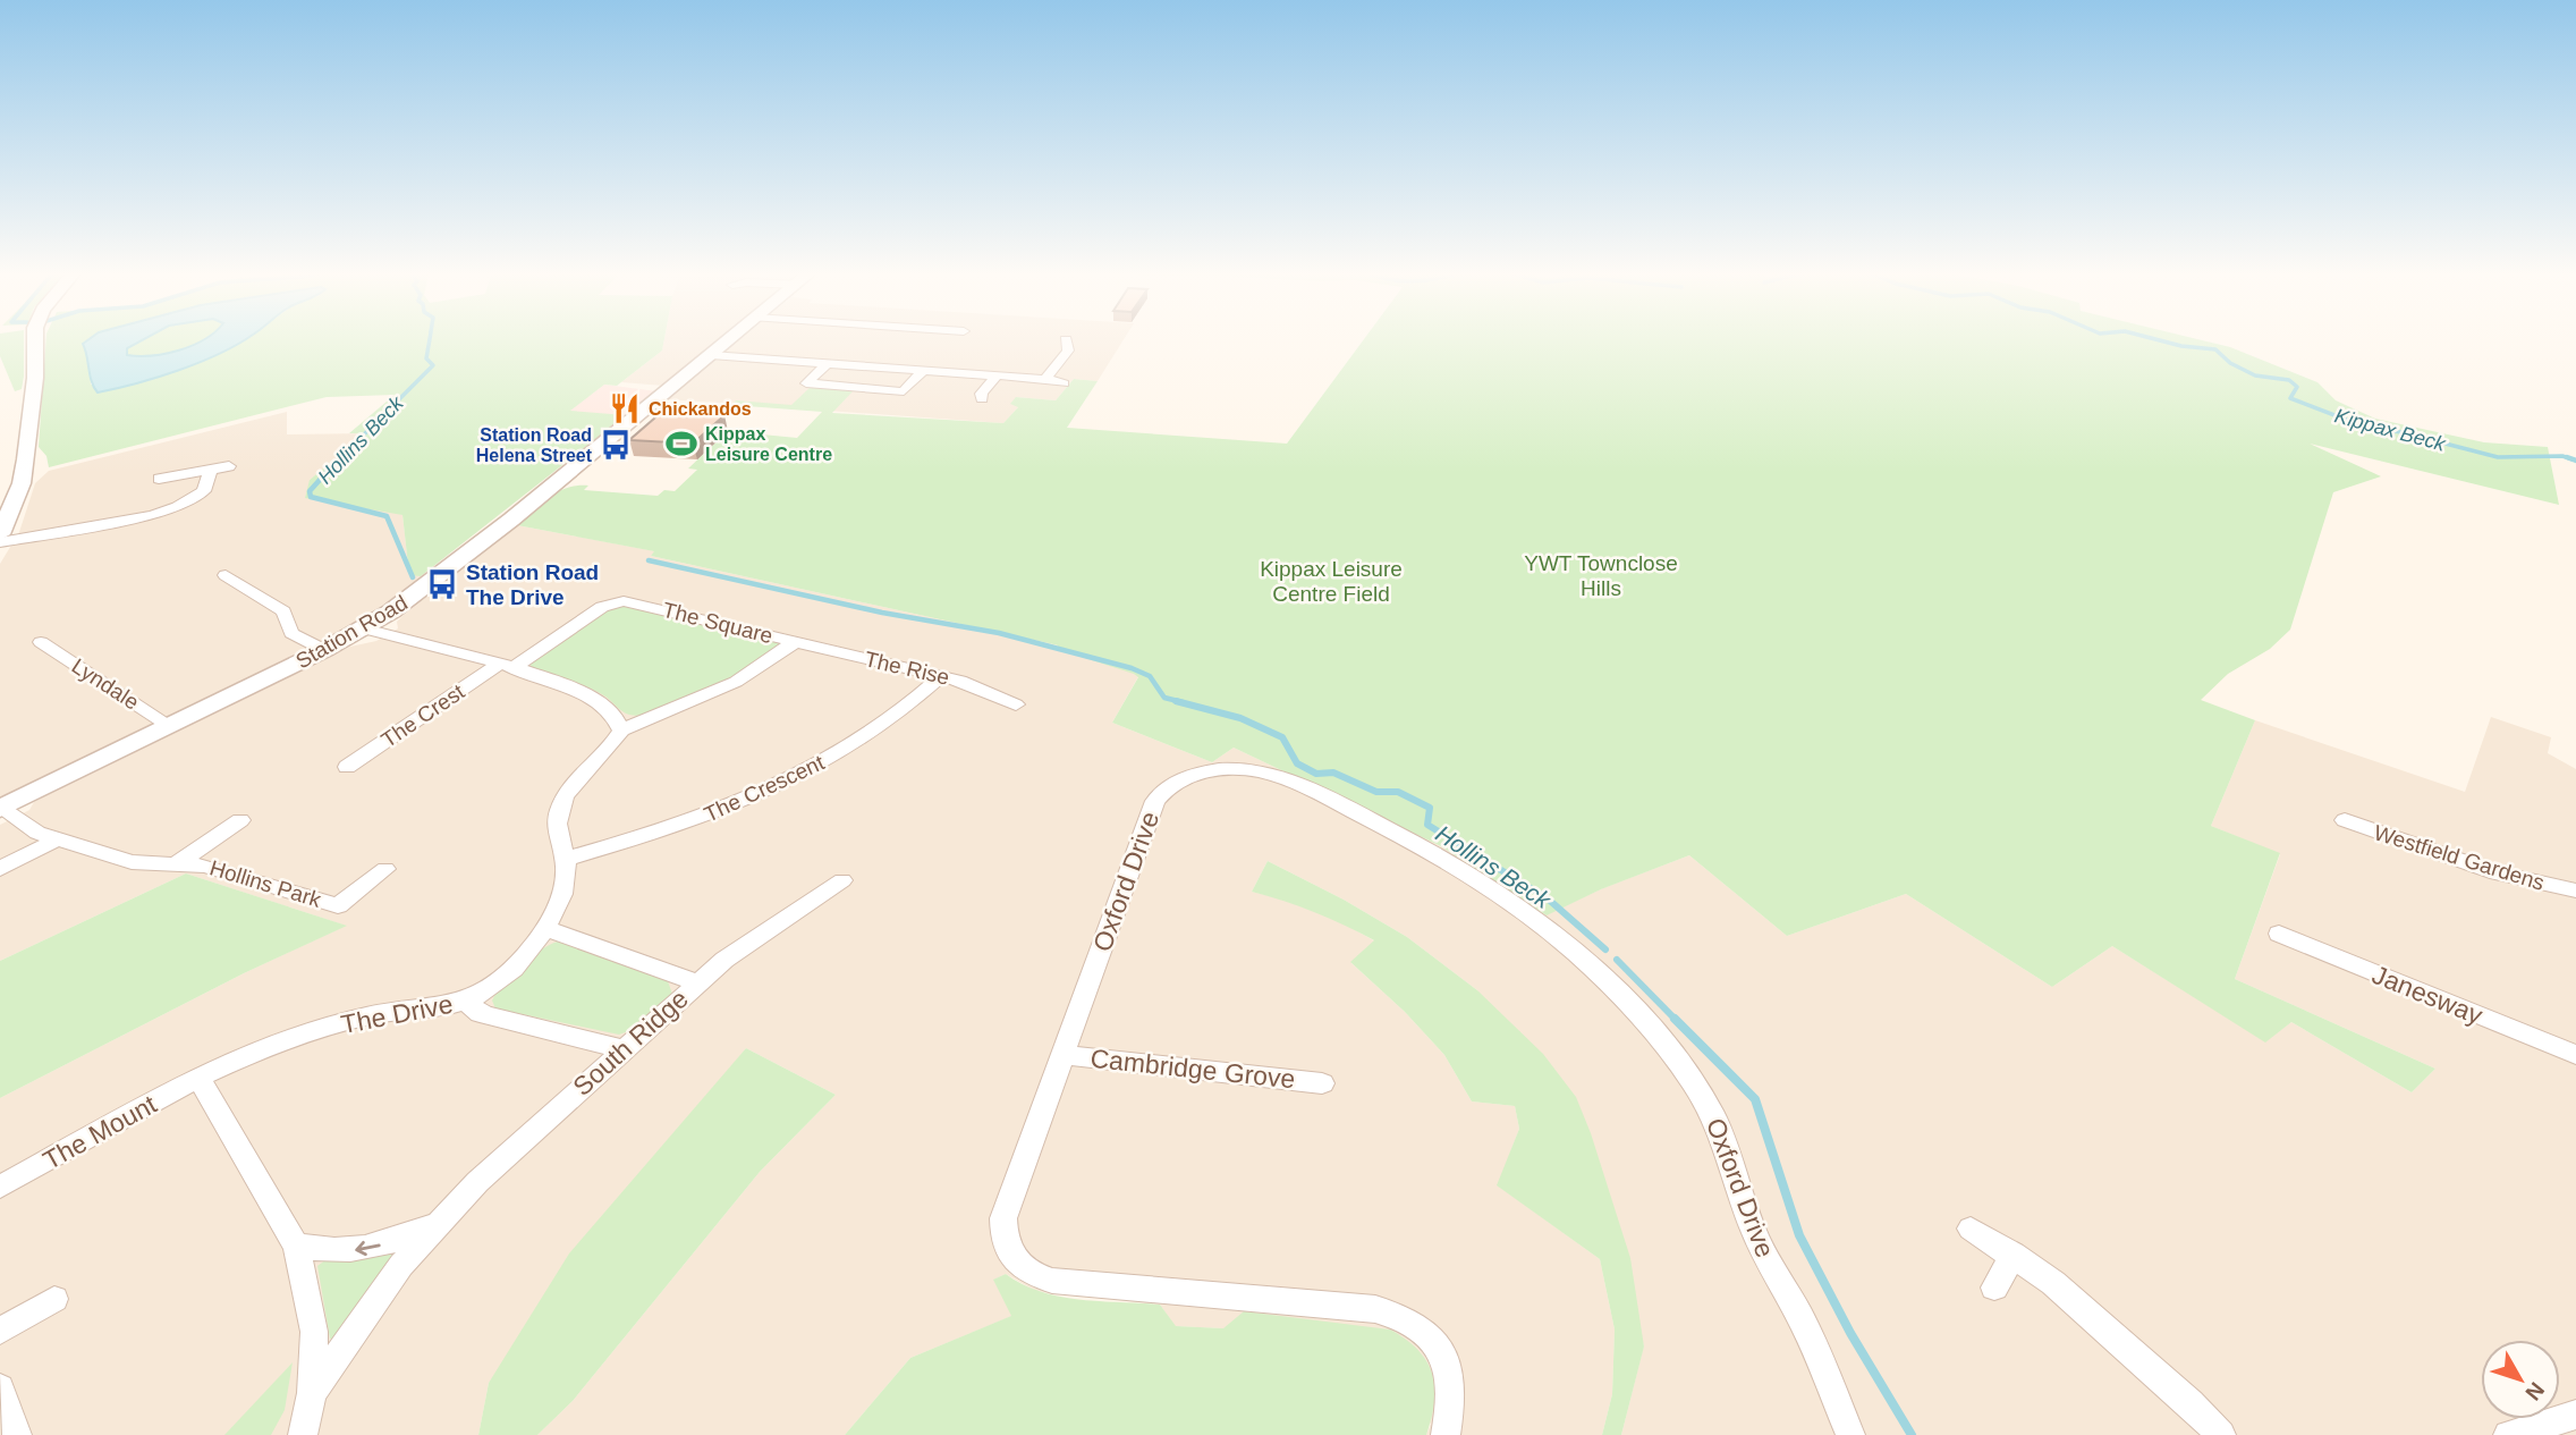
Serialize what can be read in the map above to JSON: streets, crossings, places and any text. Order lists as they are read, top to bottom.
{
  "streets": {
    "street": [
      "The Square",
      "Station Road",
      "The Rise",
      "Lyndale",
      "The Crest",
      "The Crescent",
      "Westfield Gardens",
      "Oxford Drive",
      "Hollins Park",
      "Janesway",
      "The Drive",
      "South Ridge",
      "Cambridge Grove",
      "The Mount"
    ]
  },
  "crossings": [
    ["The Square", "The Rise"],
    ["The Square", "The Crest"],
    ["The Square", "The Drive"],
    ["Station Road", "Lyndale"],
    ["Station Road", "Hollins Park"],
    ["The Rise", "The Crescent"],
    ["The Crescent", "The Drive"],
    ["Oxford Drive", "Cambridge Grove"],
    ["The Drive", "The Mount"]
  ],
  "water": ["Kippax Beck", "Hollins Beck"],
  "parks": ["YWT Townclose Hills", "Kippax Leisure Centre Field"],
  "places": {
    "restaurant": ["Chickandos"],
    "sports": ["Kippax Leisure Centre"],
    "bus stop": ["Station Road Helena Street", "Station Road The Drive"]
  },
  "north": "bottom right"
}
